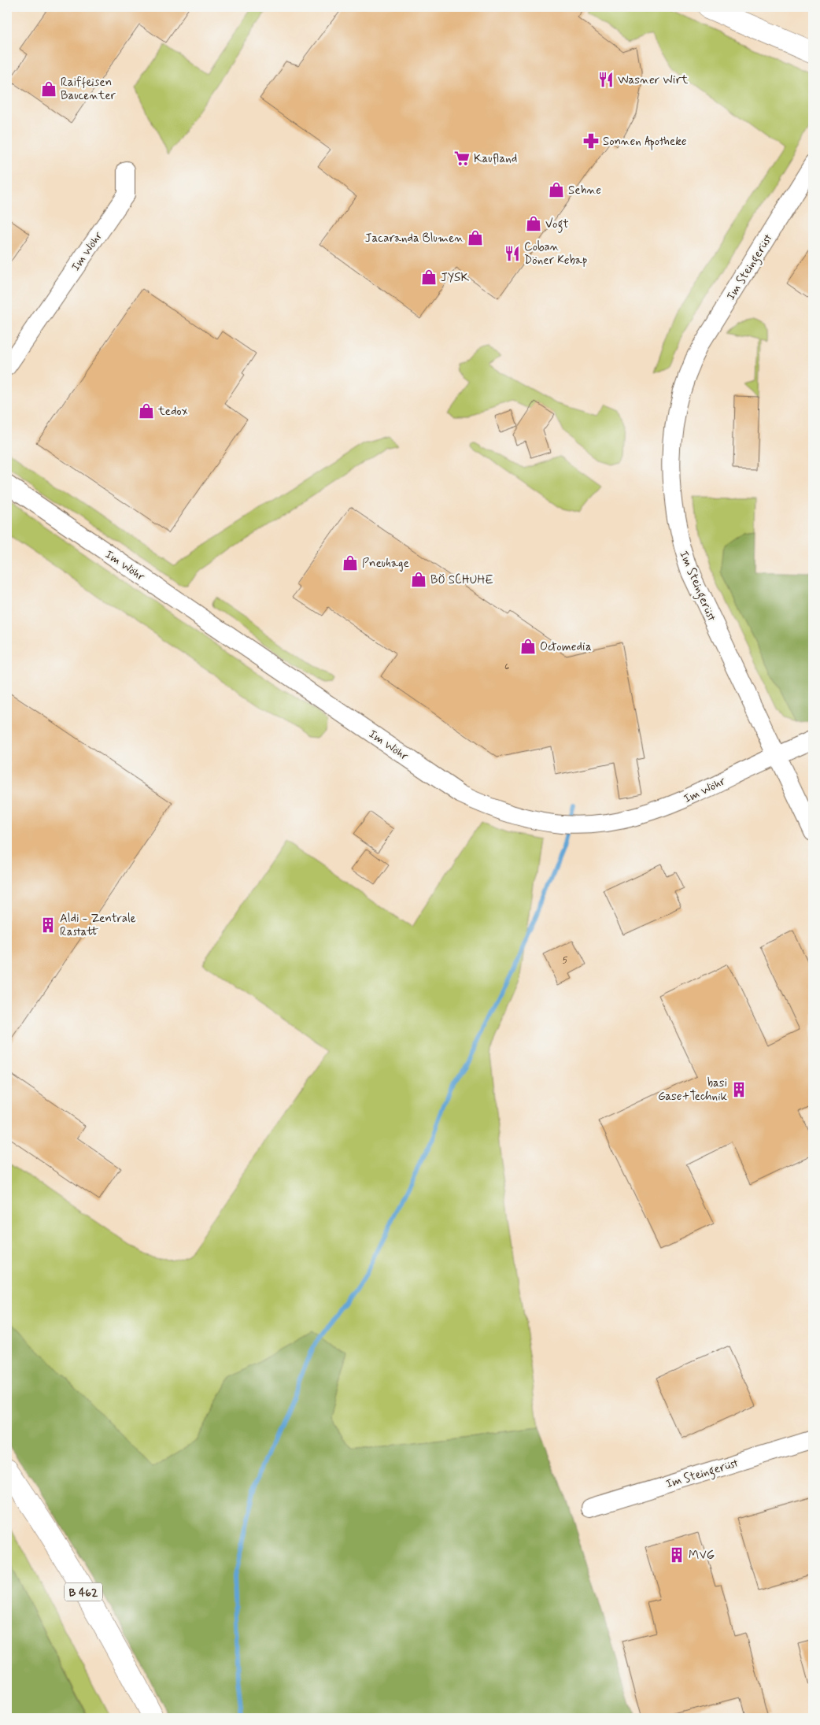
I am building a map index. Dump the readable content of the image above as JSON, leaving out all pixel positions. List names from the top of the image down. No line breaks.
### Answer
{"streets":{"main road":["B 462"],"street":["Im Wöhr","Im Steingerüst"]},"crossings":[["Im Wöhr","Im Steingerüst"]],"places":{"restaurant":["Wasner Wirt","Coban Döner Kebap"],"shop":["Raiffeisen Baucenter","Sehne","Vogt","Jacaranda Blumen","JYSK","tedox","Pneuhage","BÖ SCHUHE","Octomedia"],"pharmacy":["Sonnen Apotheke"],"supermarket":["Kaufland"],"building":["Aldi - Zentrale Rastatt","basi Gase+Technik","MVG"]},"house_numbers":["6","5"]}
